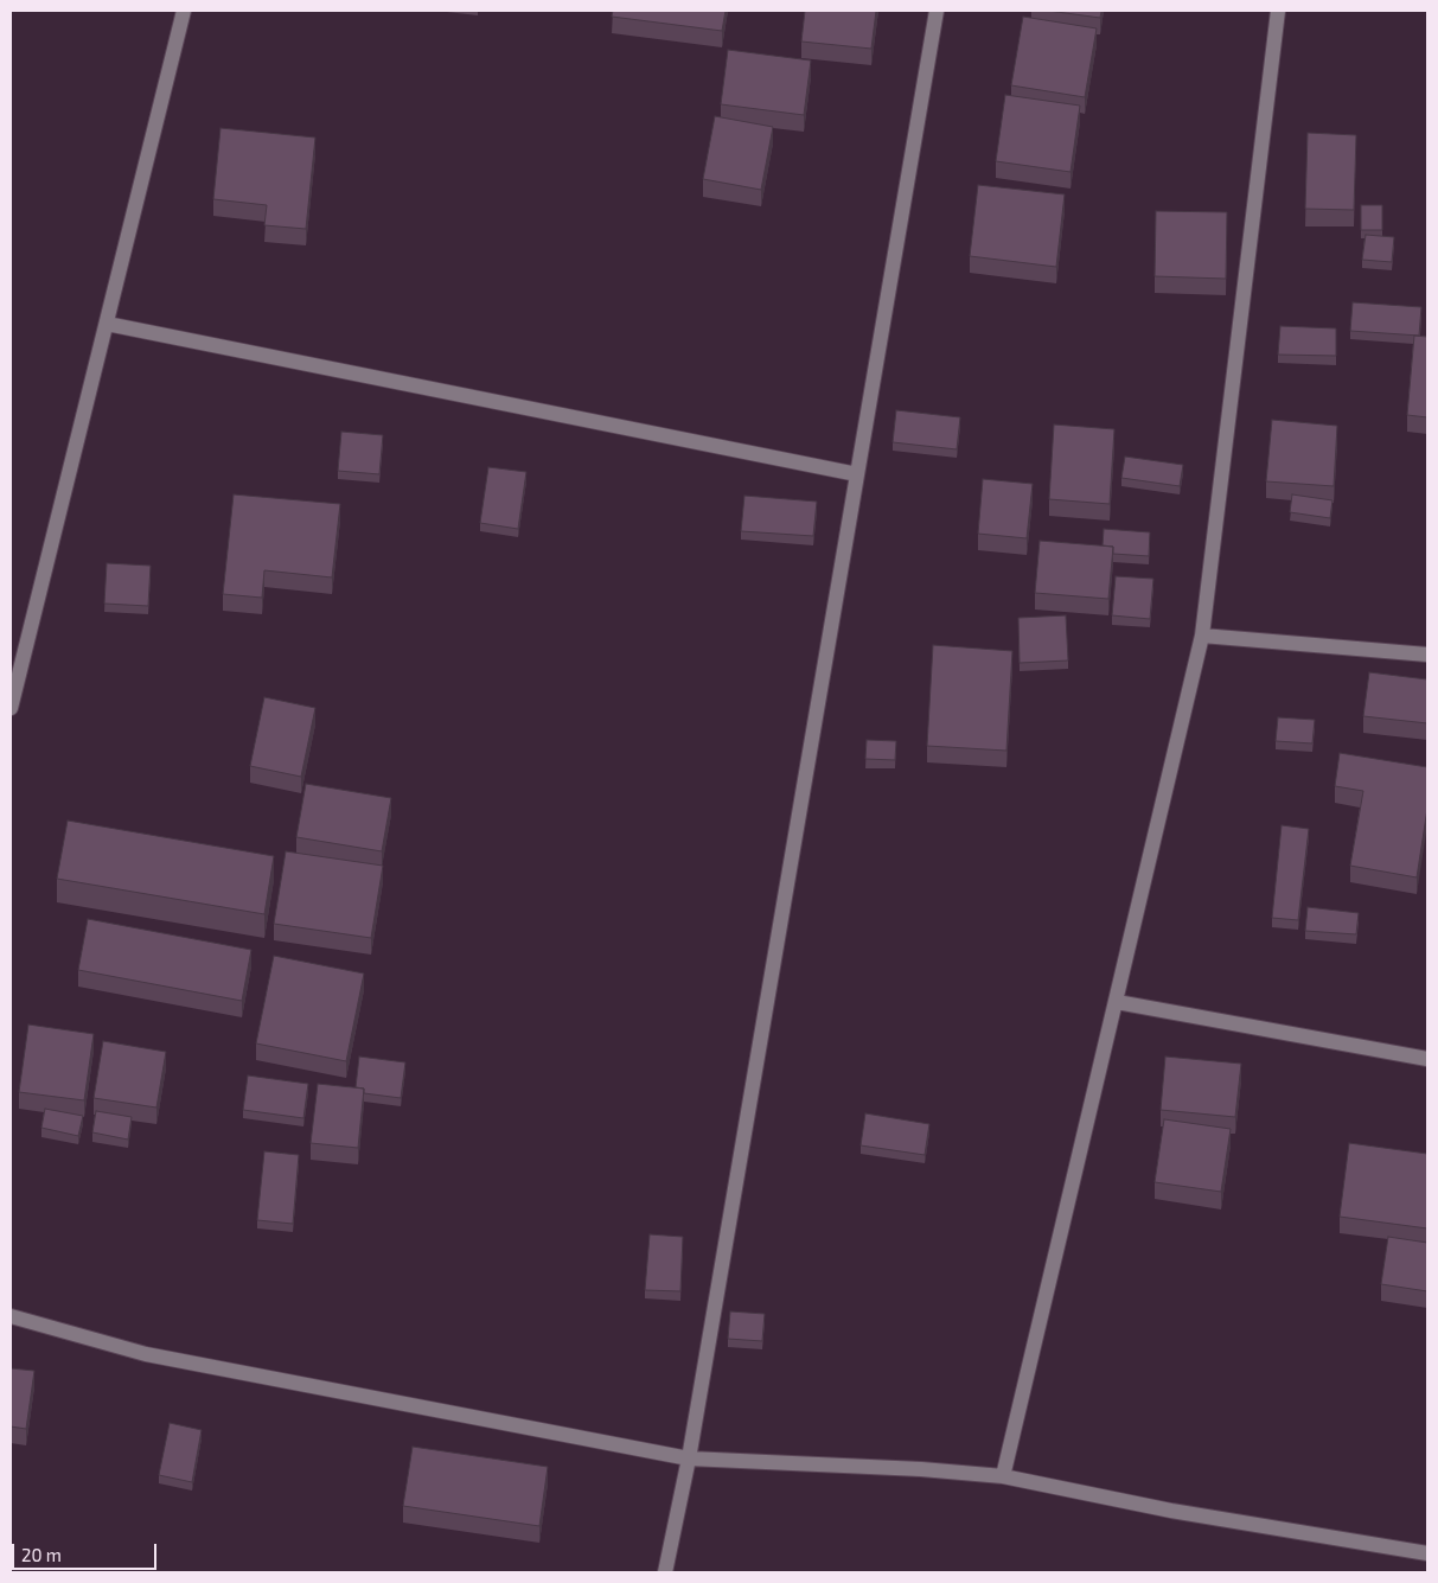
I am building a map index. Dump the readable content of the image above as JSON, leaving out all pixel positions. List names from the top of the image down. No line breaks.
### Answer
{"scale_bar":"20 m"}
